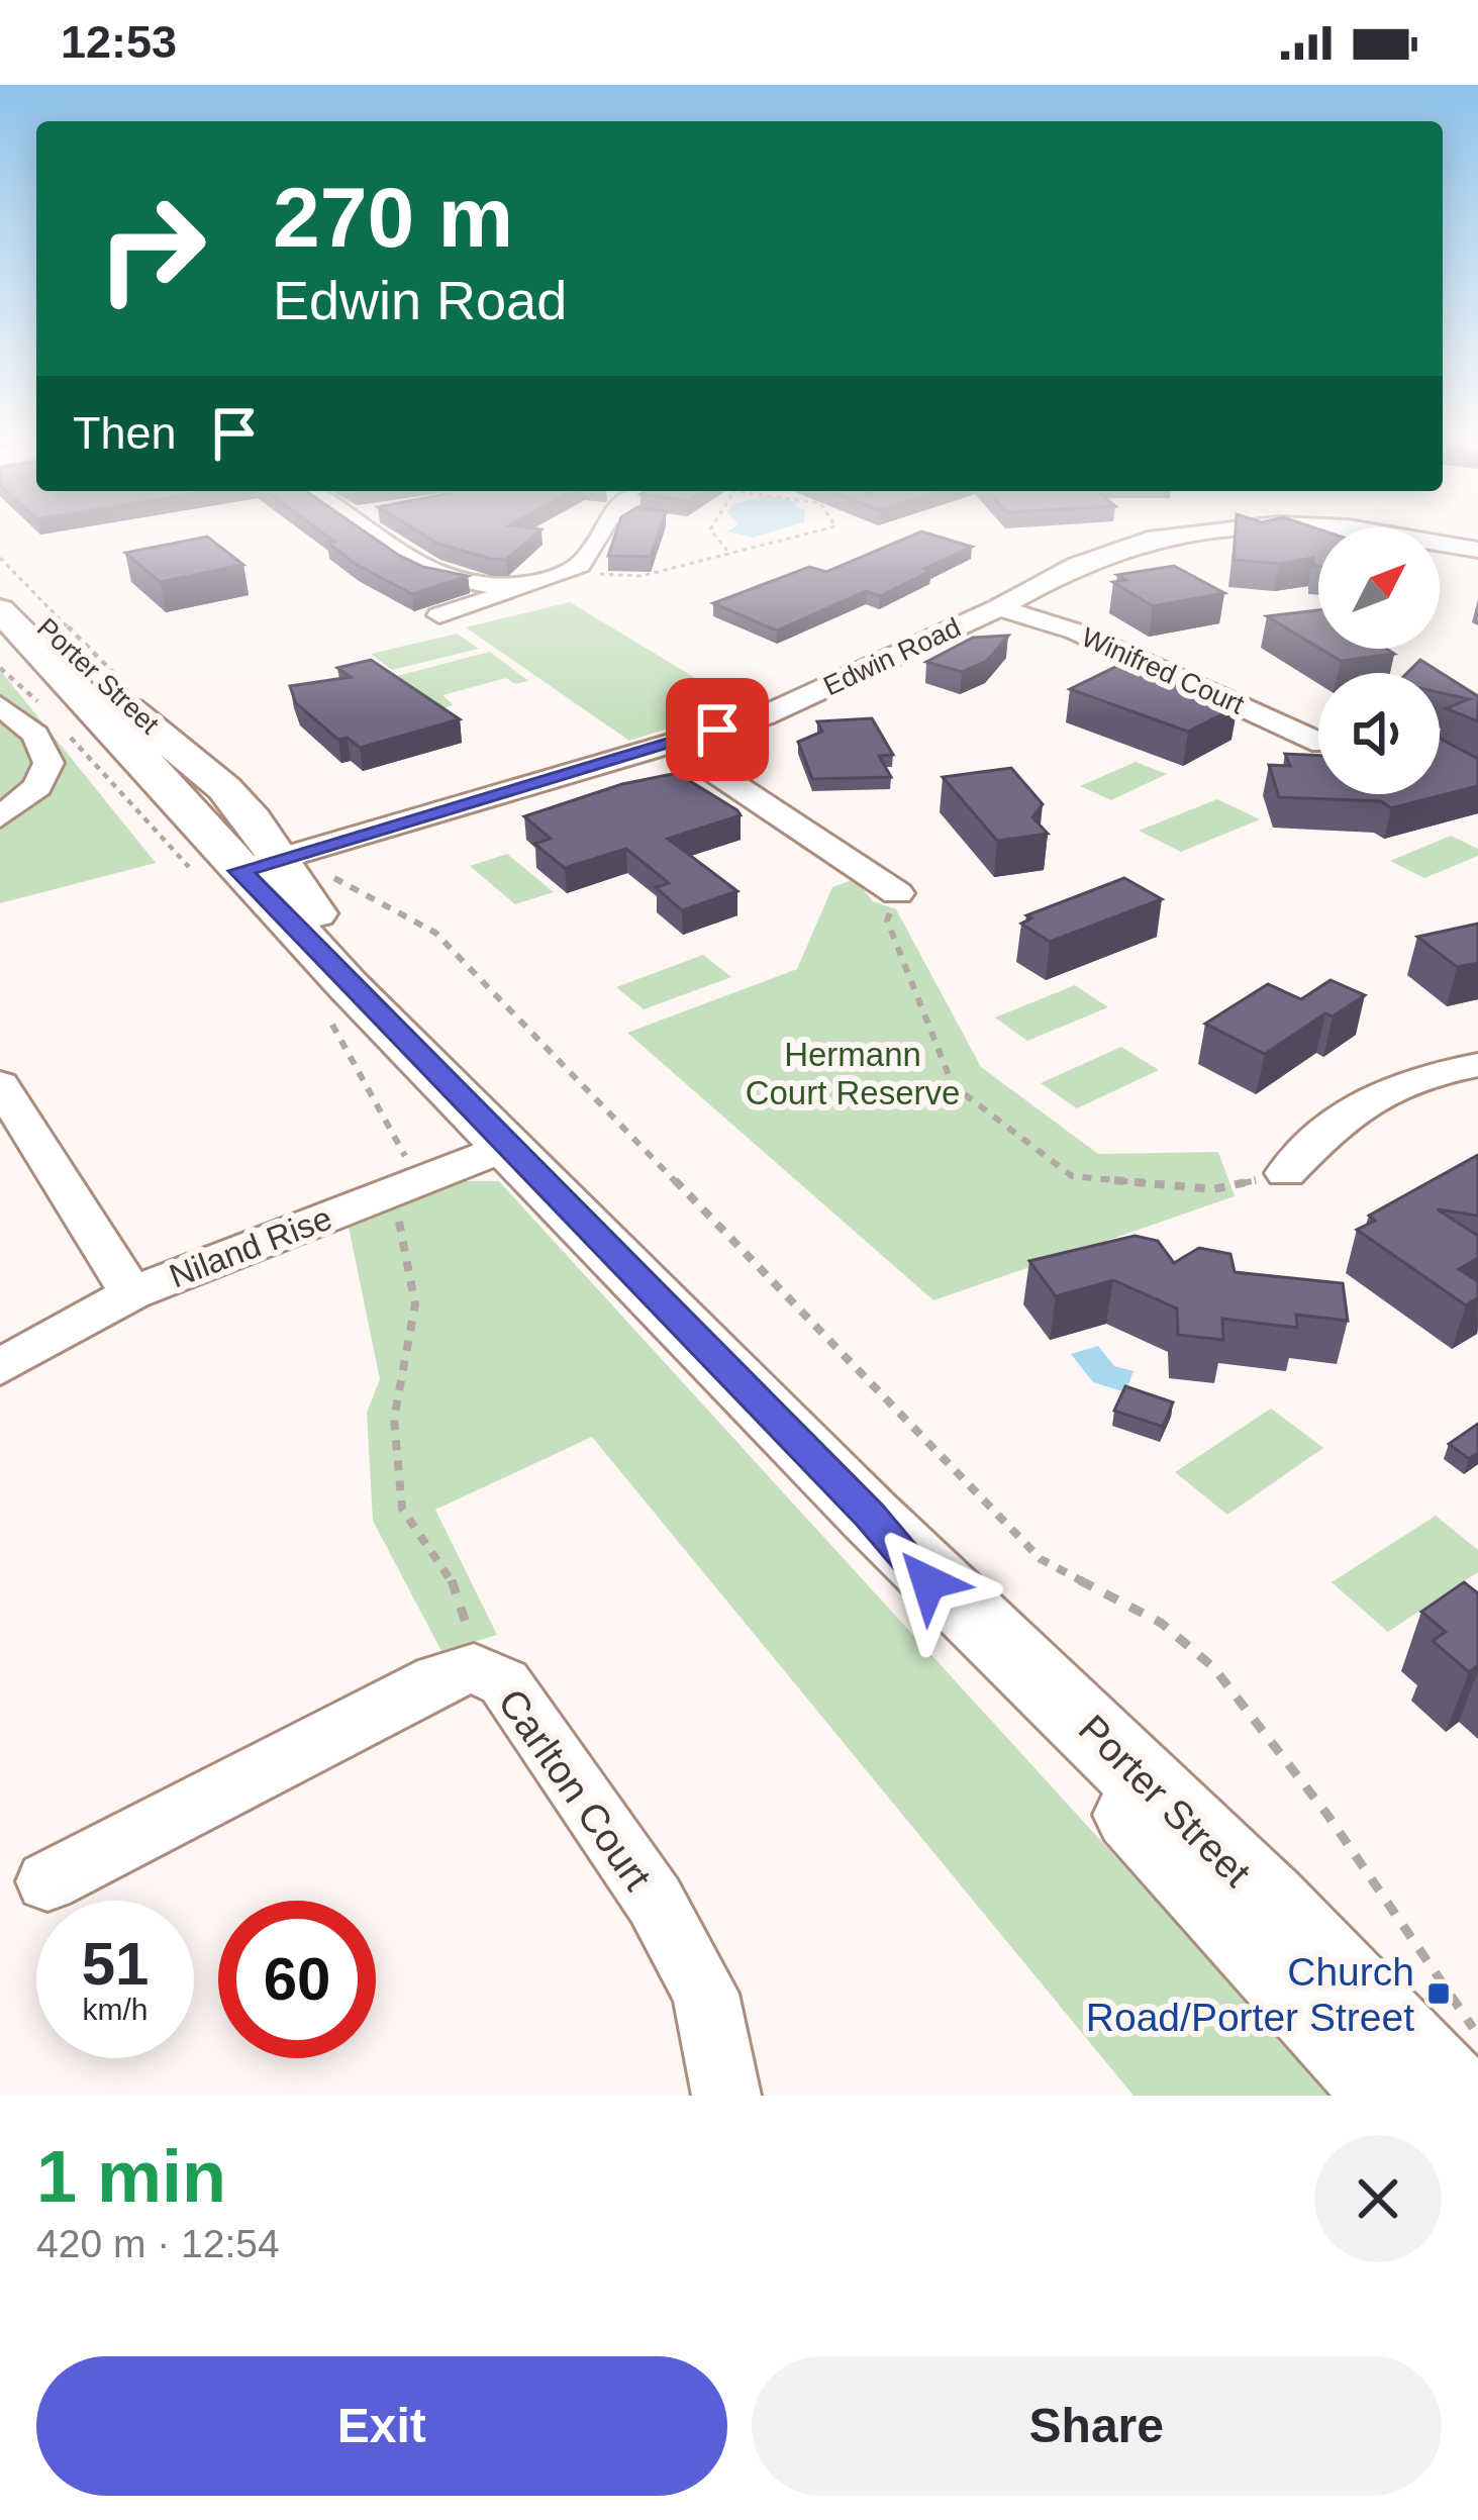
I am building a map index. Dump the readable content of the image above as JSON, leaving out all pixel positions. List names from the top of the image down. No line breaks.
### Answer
{"streets":{"main road":["Porter Street"],"street":["Edwin Road","Winifred Court","Niland Rise","Carlton Court"]},"crossings":[["Edwin Road","Winifred Court"],["Edwin Road","Porter Street"],["Porter Street","Niland Rise"]],"parks":["Hermann Court Reserve"],"places":{"transit":["Church Road/Porter Street"]},"north":"top right","page":{"status":"12:53","turn":["270 m","Edwin Road"],"then":"Then","speed":"51 km/h","limit":"60","heading":["1 min","420 m · 12:54"],"buttons":["Exit","Share"]}}
